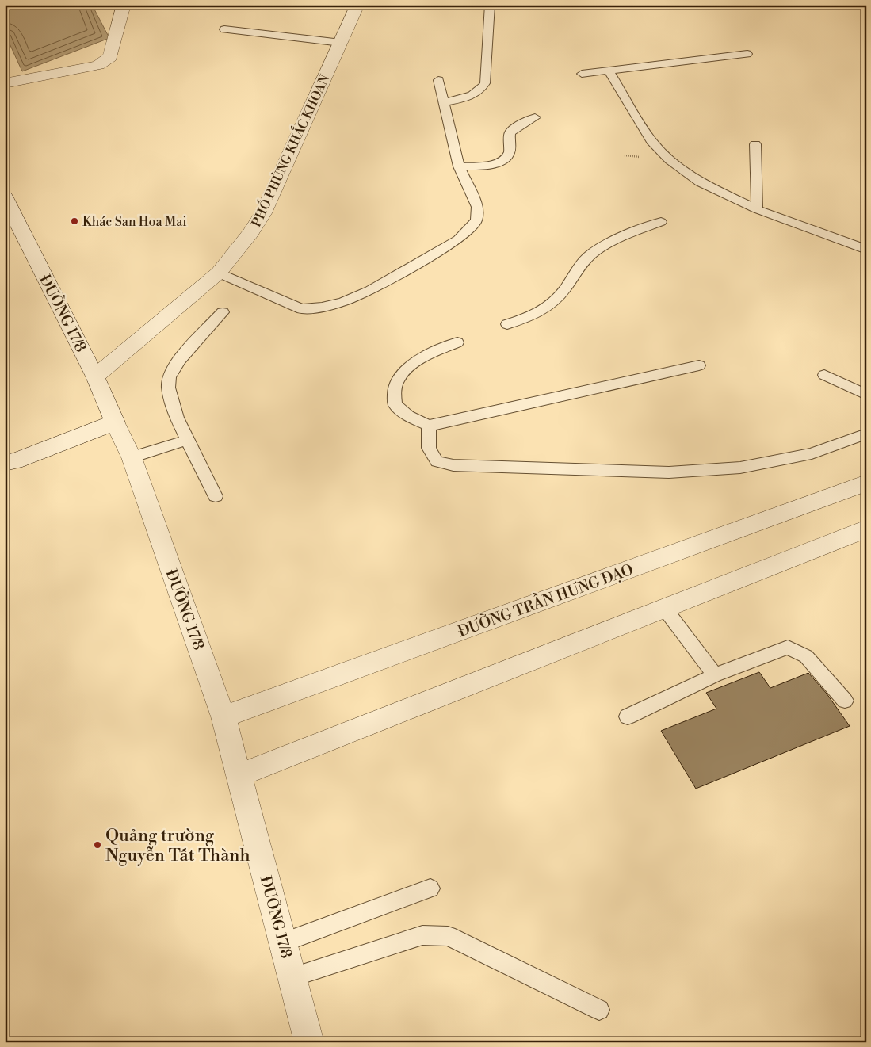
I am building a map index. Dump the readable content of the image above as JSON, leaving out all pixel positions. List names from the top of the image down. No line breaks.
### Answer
{"streets":{"street":["PHỐ PHÙNG KHẮC KHOAN","ĐƯỜNG 17/8","ĐƯỜNG TRẦN HƯNG ĐẠO"]},"crossings":[["PHỐ PHÙNG KHẮC KHOAN","ĐƯỜNG 17/8"],["ĐƯỜNG 17/8","ĐƯỜNG TRẦN HƯNG ĐẠO"]],"places":["Khác San Hoa Mai","Quảng trường Nguyễn Tất Thành"]}
